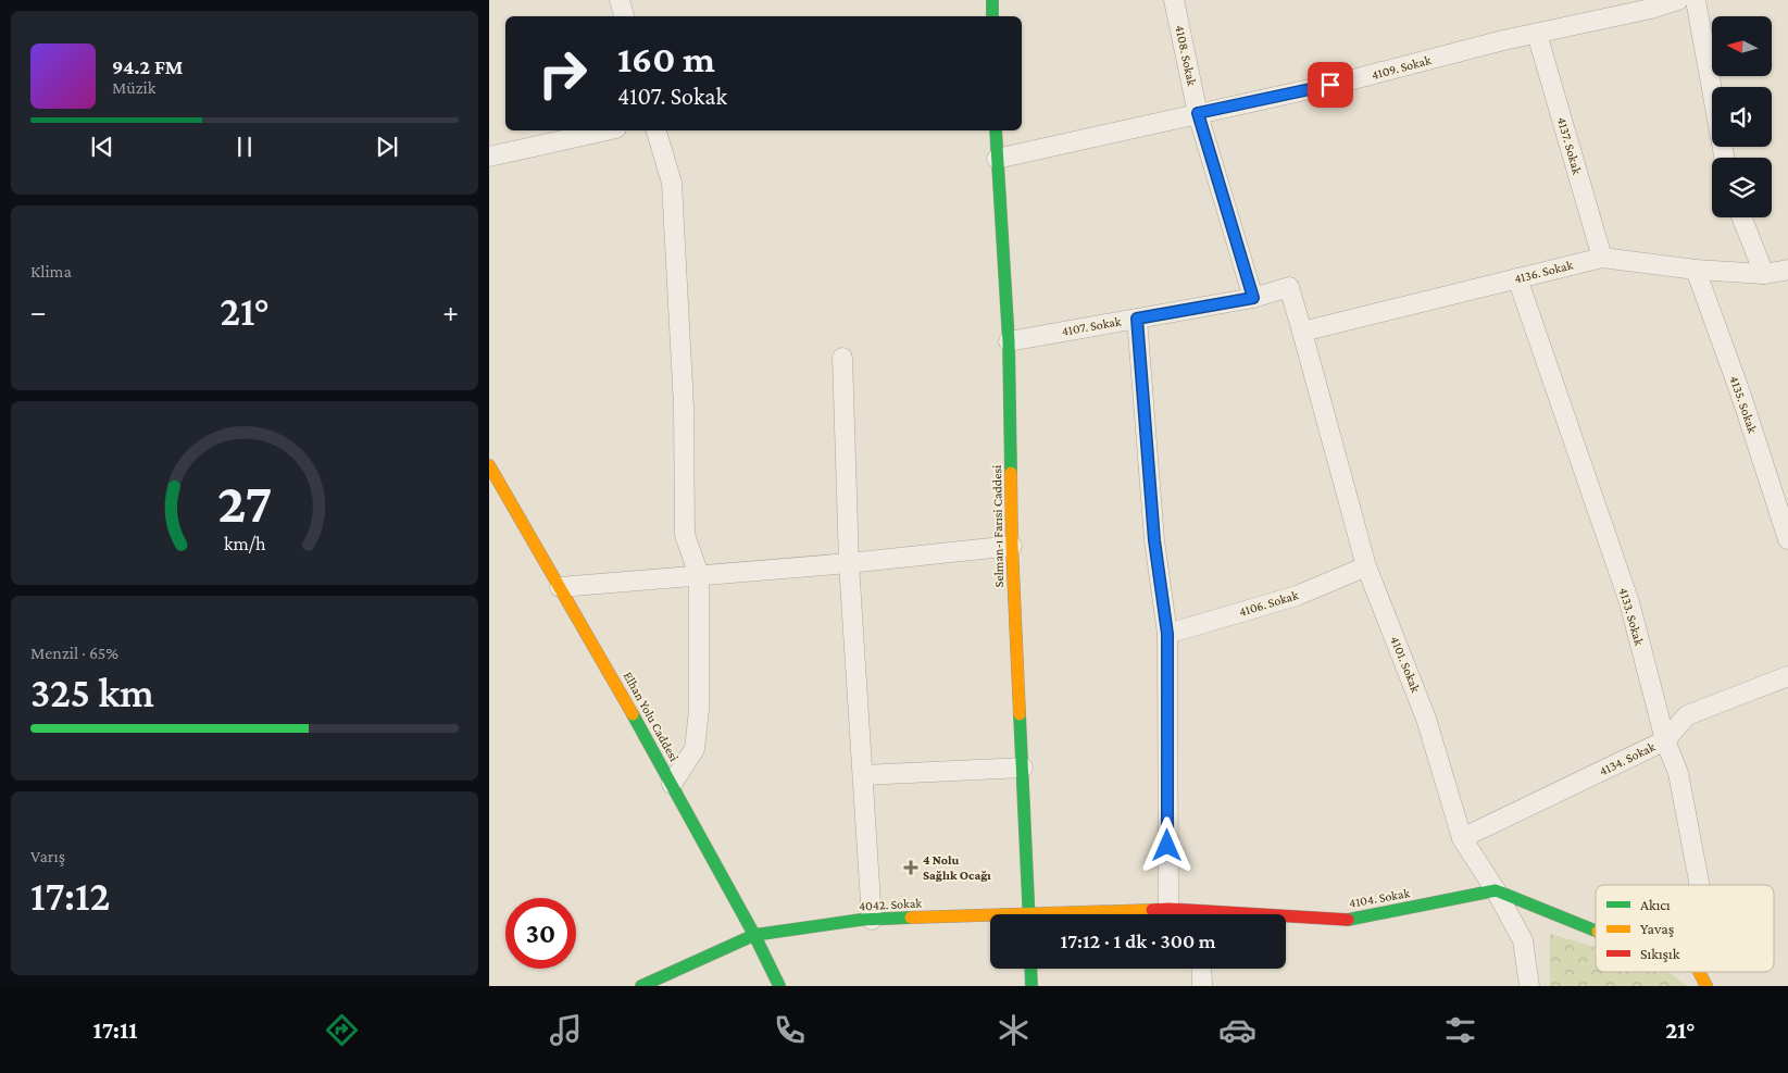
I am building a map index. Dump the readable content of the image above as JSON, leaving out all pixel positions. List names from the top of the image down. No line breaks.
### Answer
{"streets":{"street":["4108. Sokak","4109. Sokak","4137. Sokak","4136. Sokak","4107. Sokak","4135. Sokak","Selman-ı Farısi Caddesi","4106. Sokak","4133. Sokak","4101. Sokak","Elhan Yolu Caddesi","4134. Sokak","4104. Sokak","4042. Sokak"]},"crossings":[["4108. Sokak","4109. Sokak"],["4108. Sokak","4107. Sokak"],["4109. Sokak","4137. Sokak"],["4109. Sokak","Selman-ı Farısi Caddesi"],["4137. Sokak","4136. Sokak"],["4136. Sokak","4107. Sokak"],["4136. Sokak","4135. Sokak"],["4136. Sokak","4133. Sokak"],["4136. Sokak","4101. Sokak"],["4107. Sokak","Selman-ı Farısi Caddesi"],["4107. Sokak","4101. Sokak"],["4106. Sokak","4101. Sokak"],["4133. Sokak","4134. Sokak"],["4101. Sokak","4134. Sokak"],["4101. Sokak","4104. Sokak"],["Elhan Yolu Caddesi","4042. Sokak"]],"places":{"health":["4 Nolu Sağlık Ocağı"]},"legend":["Akıcı","Yavaş","Sıkışık"],"north":"left","page":{"turn":["160 m","4107. Sokak"],"song":["94.2 FM","Müzik"],"tile":["Klima",["Menzil · 65%","325 km"],["Varış","17:12"]],"heat":["−","21°","+"],"limit":"30","trip":"17:12 · 1 dk · 300 m","tabs":["17:11","21°"],"gauge":["27","km/h"]}}
